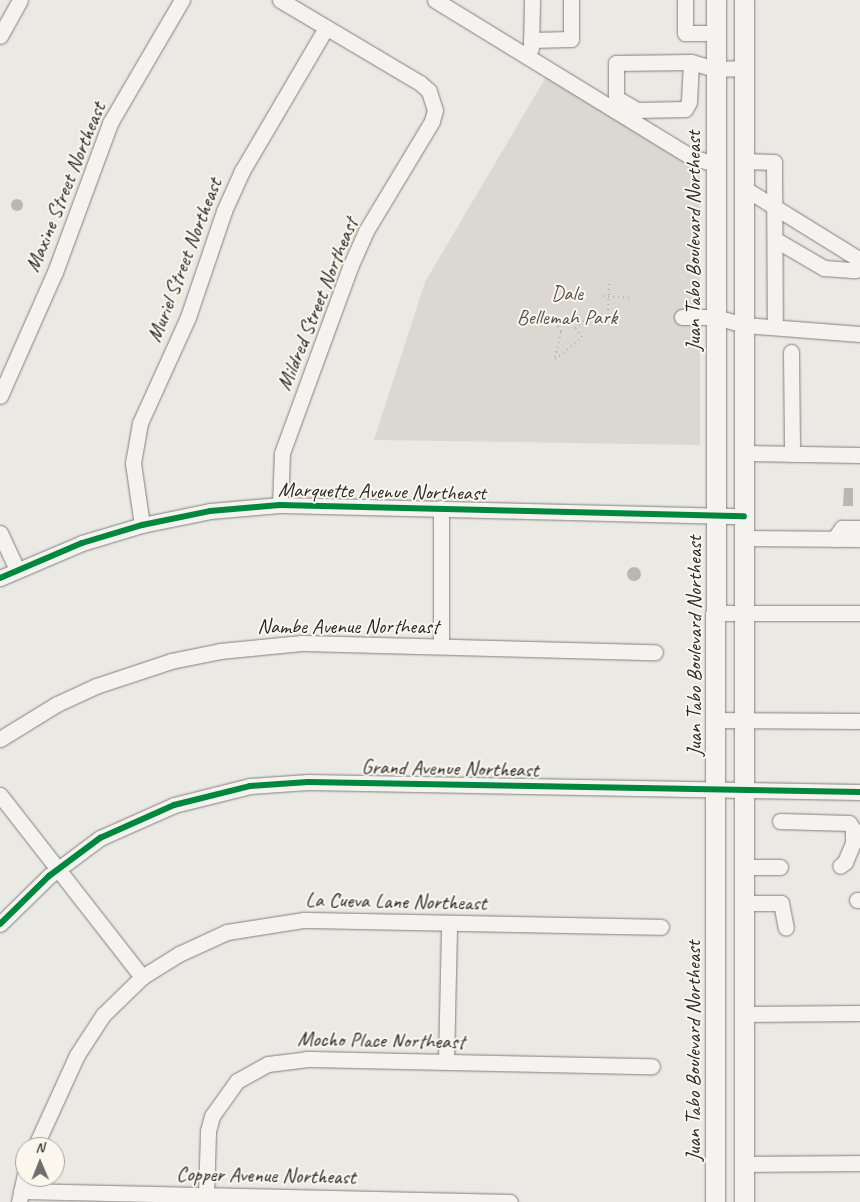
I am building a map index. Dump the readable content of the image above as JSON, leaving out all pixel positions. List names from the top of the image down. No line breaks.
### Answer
{"streets":{"main road":["Juan Tabo Boulevard Northeast"],"street":["Maxine Street Northeast","Muriel Street Northeast","Mildred Street Northeast","Marquette Avenue Northeast","Nambe Avenue Northeast","Grand Avenue Northeast","La Cueva Lane Northeast","Mocho Place Northeast","Copper Avenue Northeast"]},"crossings":[["Juan Tabo Boulevard Northeast","Marquette Avenue Northeast"],["Juan Tabo Boulevard Northeast","Grand Avenue Northeast"],["Muriel Street Northeast","Mildred Street Northeast"],["Muriel Street Northeast","Marquette Avenue Northeast"],["Mildred Street Northeast","Marquette Avenue Northeast"],["Mocho Place Northeast","Copper Avenue Northeast"]],"parks":["Dale Bellemah Park"],"north":"top"}
